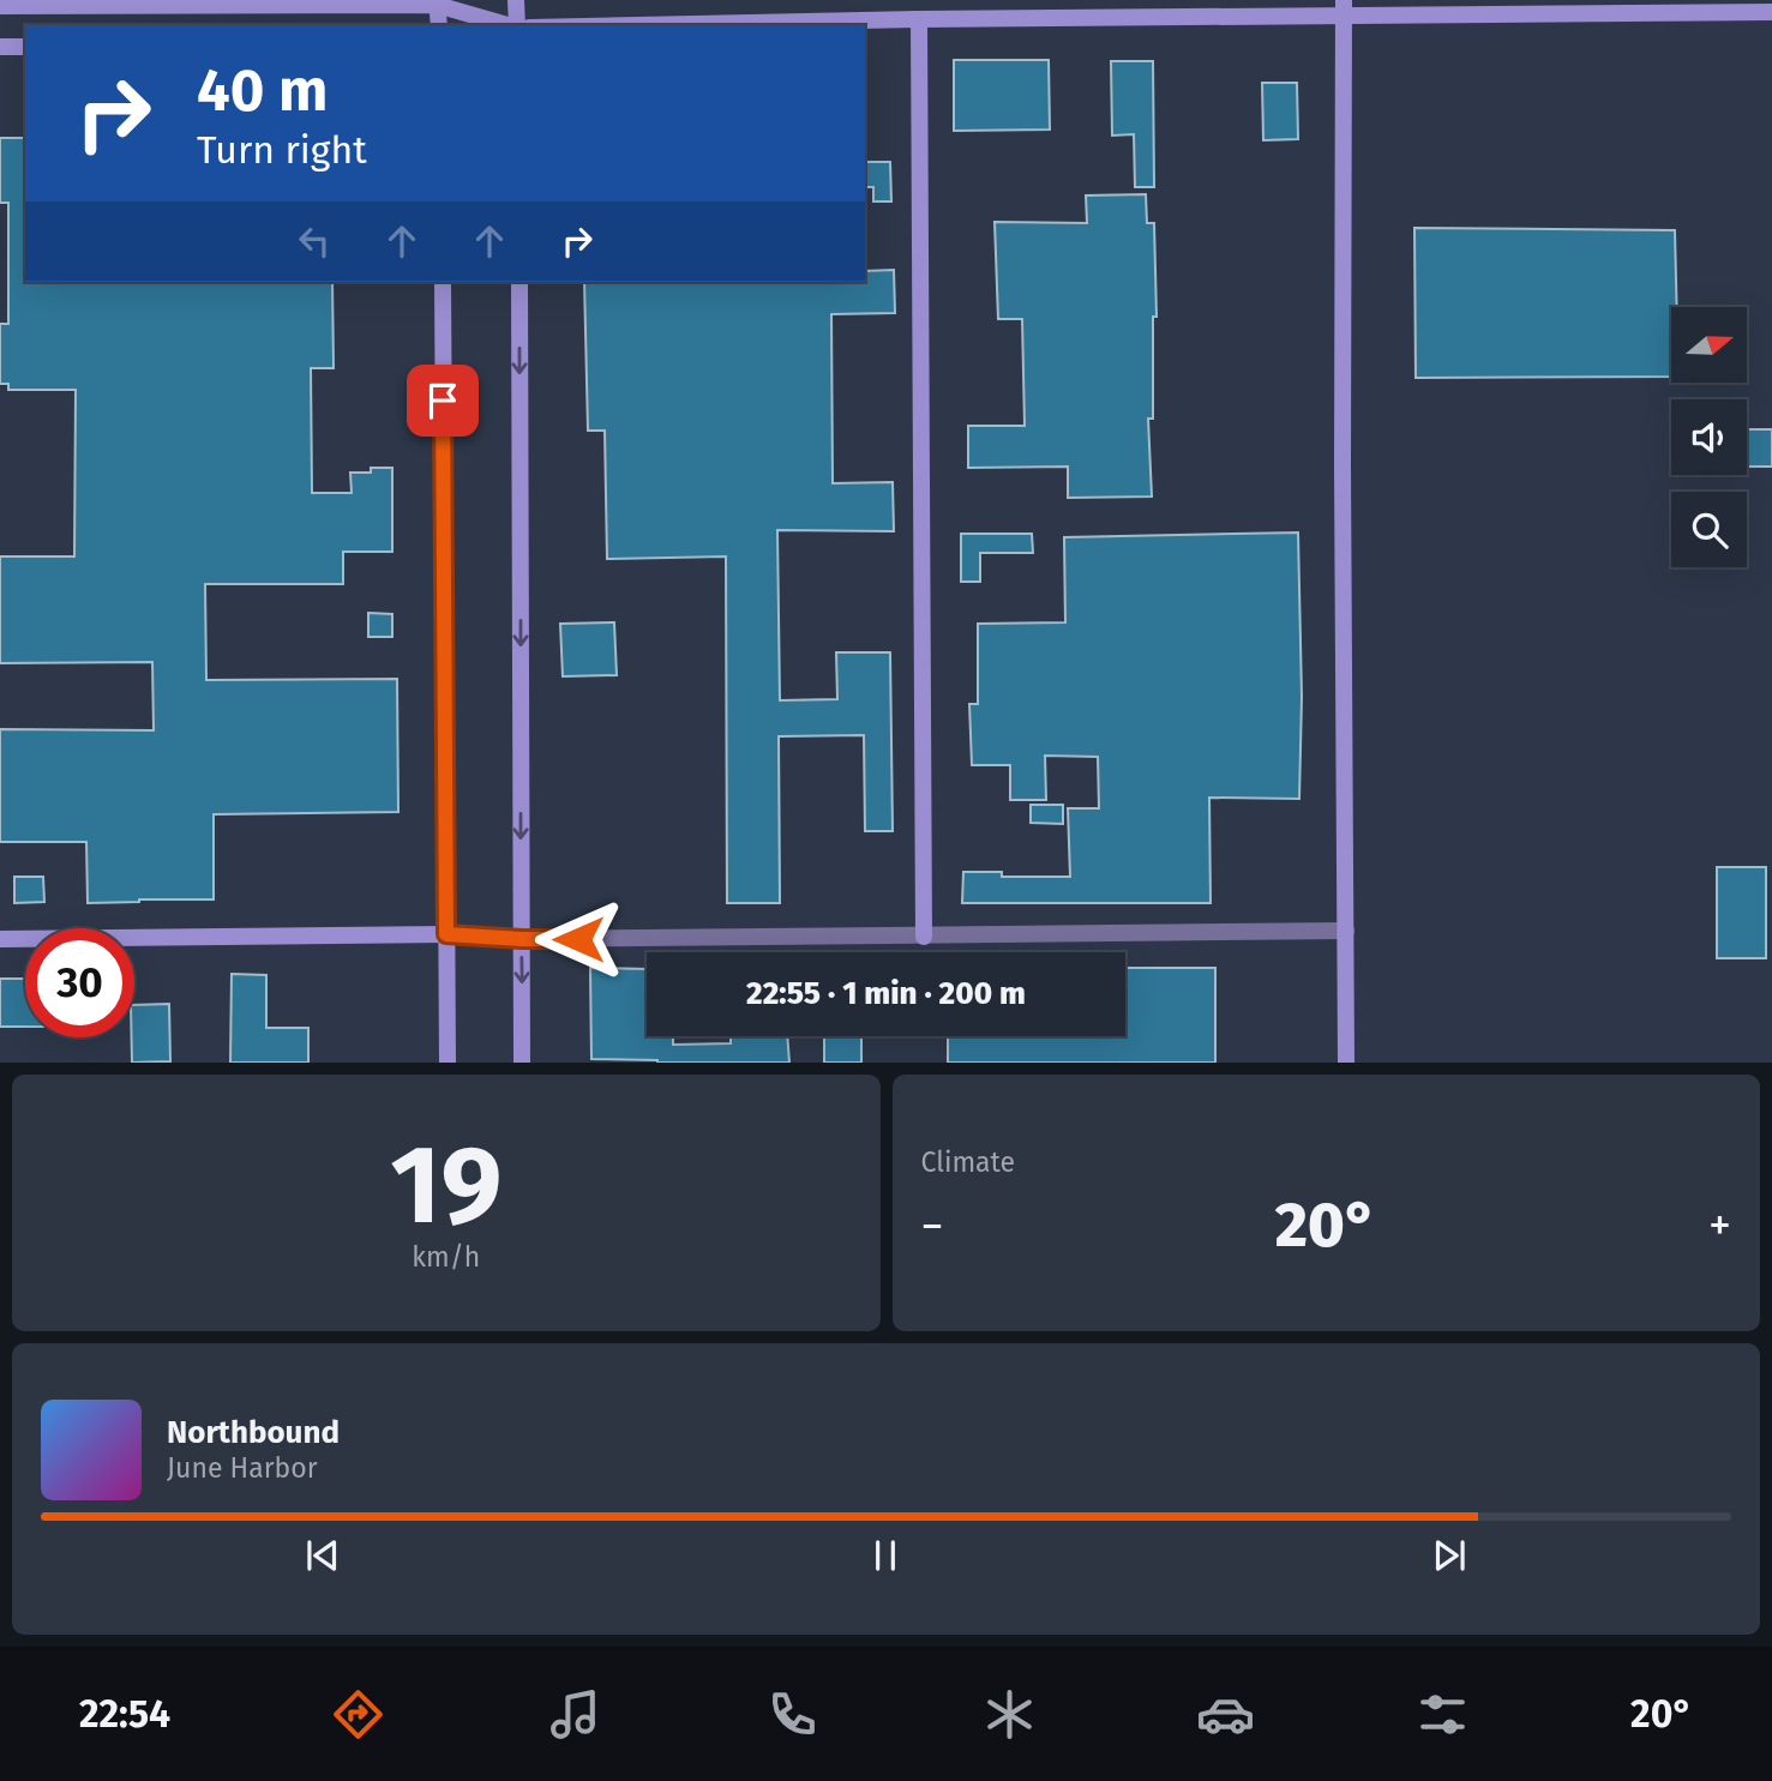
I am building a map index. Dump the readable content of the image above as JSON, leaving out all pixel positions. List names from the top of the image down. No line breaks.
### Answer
{"north":"right","page":{"turn":["40 m","Turn right"],"limit":"30","trip":"22:55 · 1 min · 200 m","tile":[["19","km/h"],"Climate"],"heat":["−","20°","+"],"song":["Northbound","June Harbor"],"tabs":["22:54","20°"]}}
